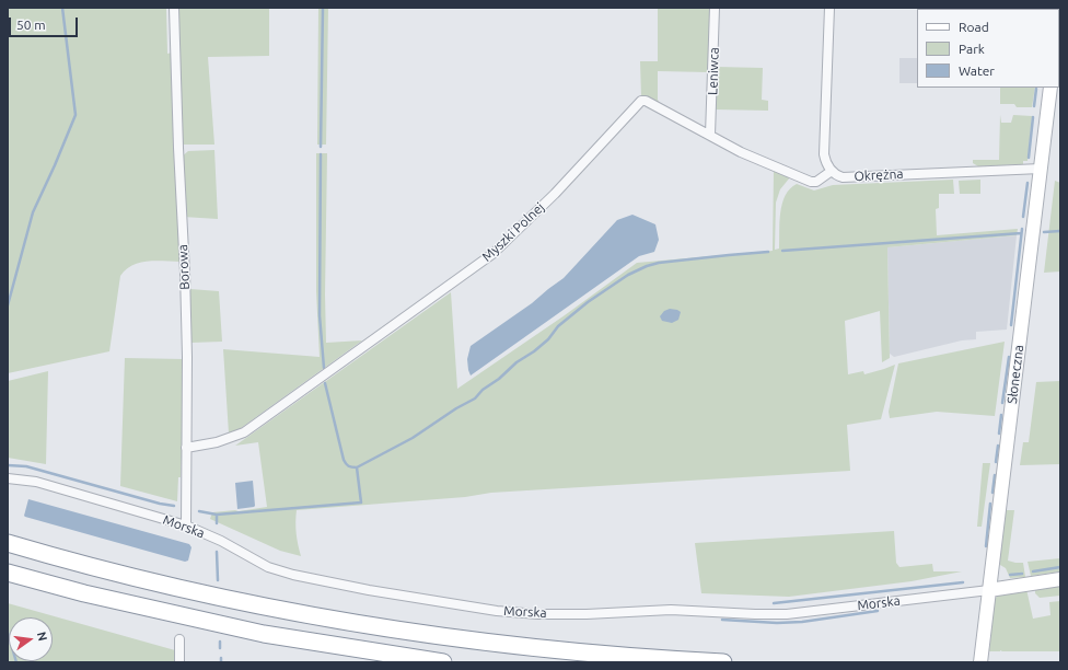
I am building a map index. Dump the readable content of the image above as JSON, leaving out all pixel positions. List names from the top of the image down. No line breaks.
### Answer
{"streets":{"main road":["Słoneczna","Morska"],"street":["Leniwca","Okrężna","Myszki Polnej","Borowa"]},"crossings":[["Leniwca","Myszki Polnej"],["Okrężna","Myszki Polnej"],["Okrężna","Słoneczna"],["Myszki Polnej","Borowa"],["Borowa","Morska"],["Słoneczna","Morska"]],"legend":["Road","Park","Water"],"scale_bar":"50 m","north":"right"}
